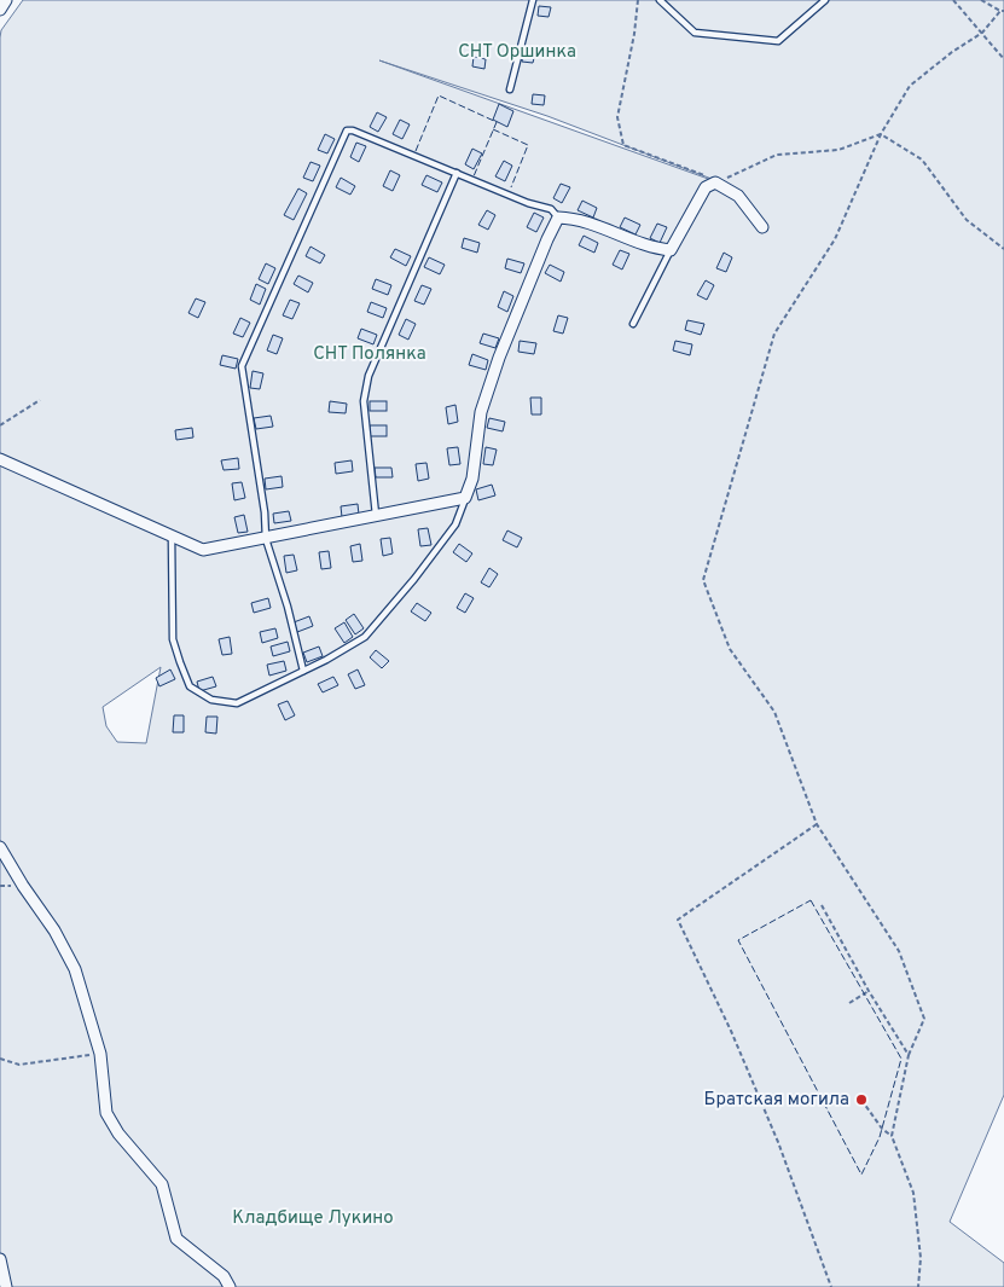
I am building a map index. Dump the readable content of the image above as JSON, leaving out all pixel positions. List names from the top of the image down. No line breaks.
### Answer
{"parks":["СНТ Оршинка","СНТ Полянка","Кладбище Лукино"],"places":["Братская могила"]}
